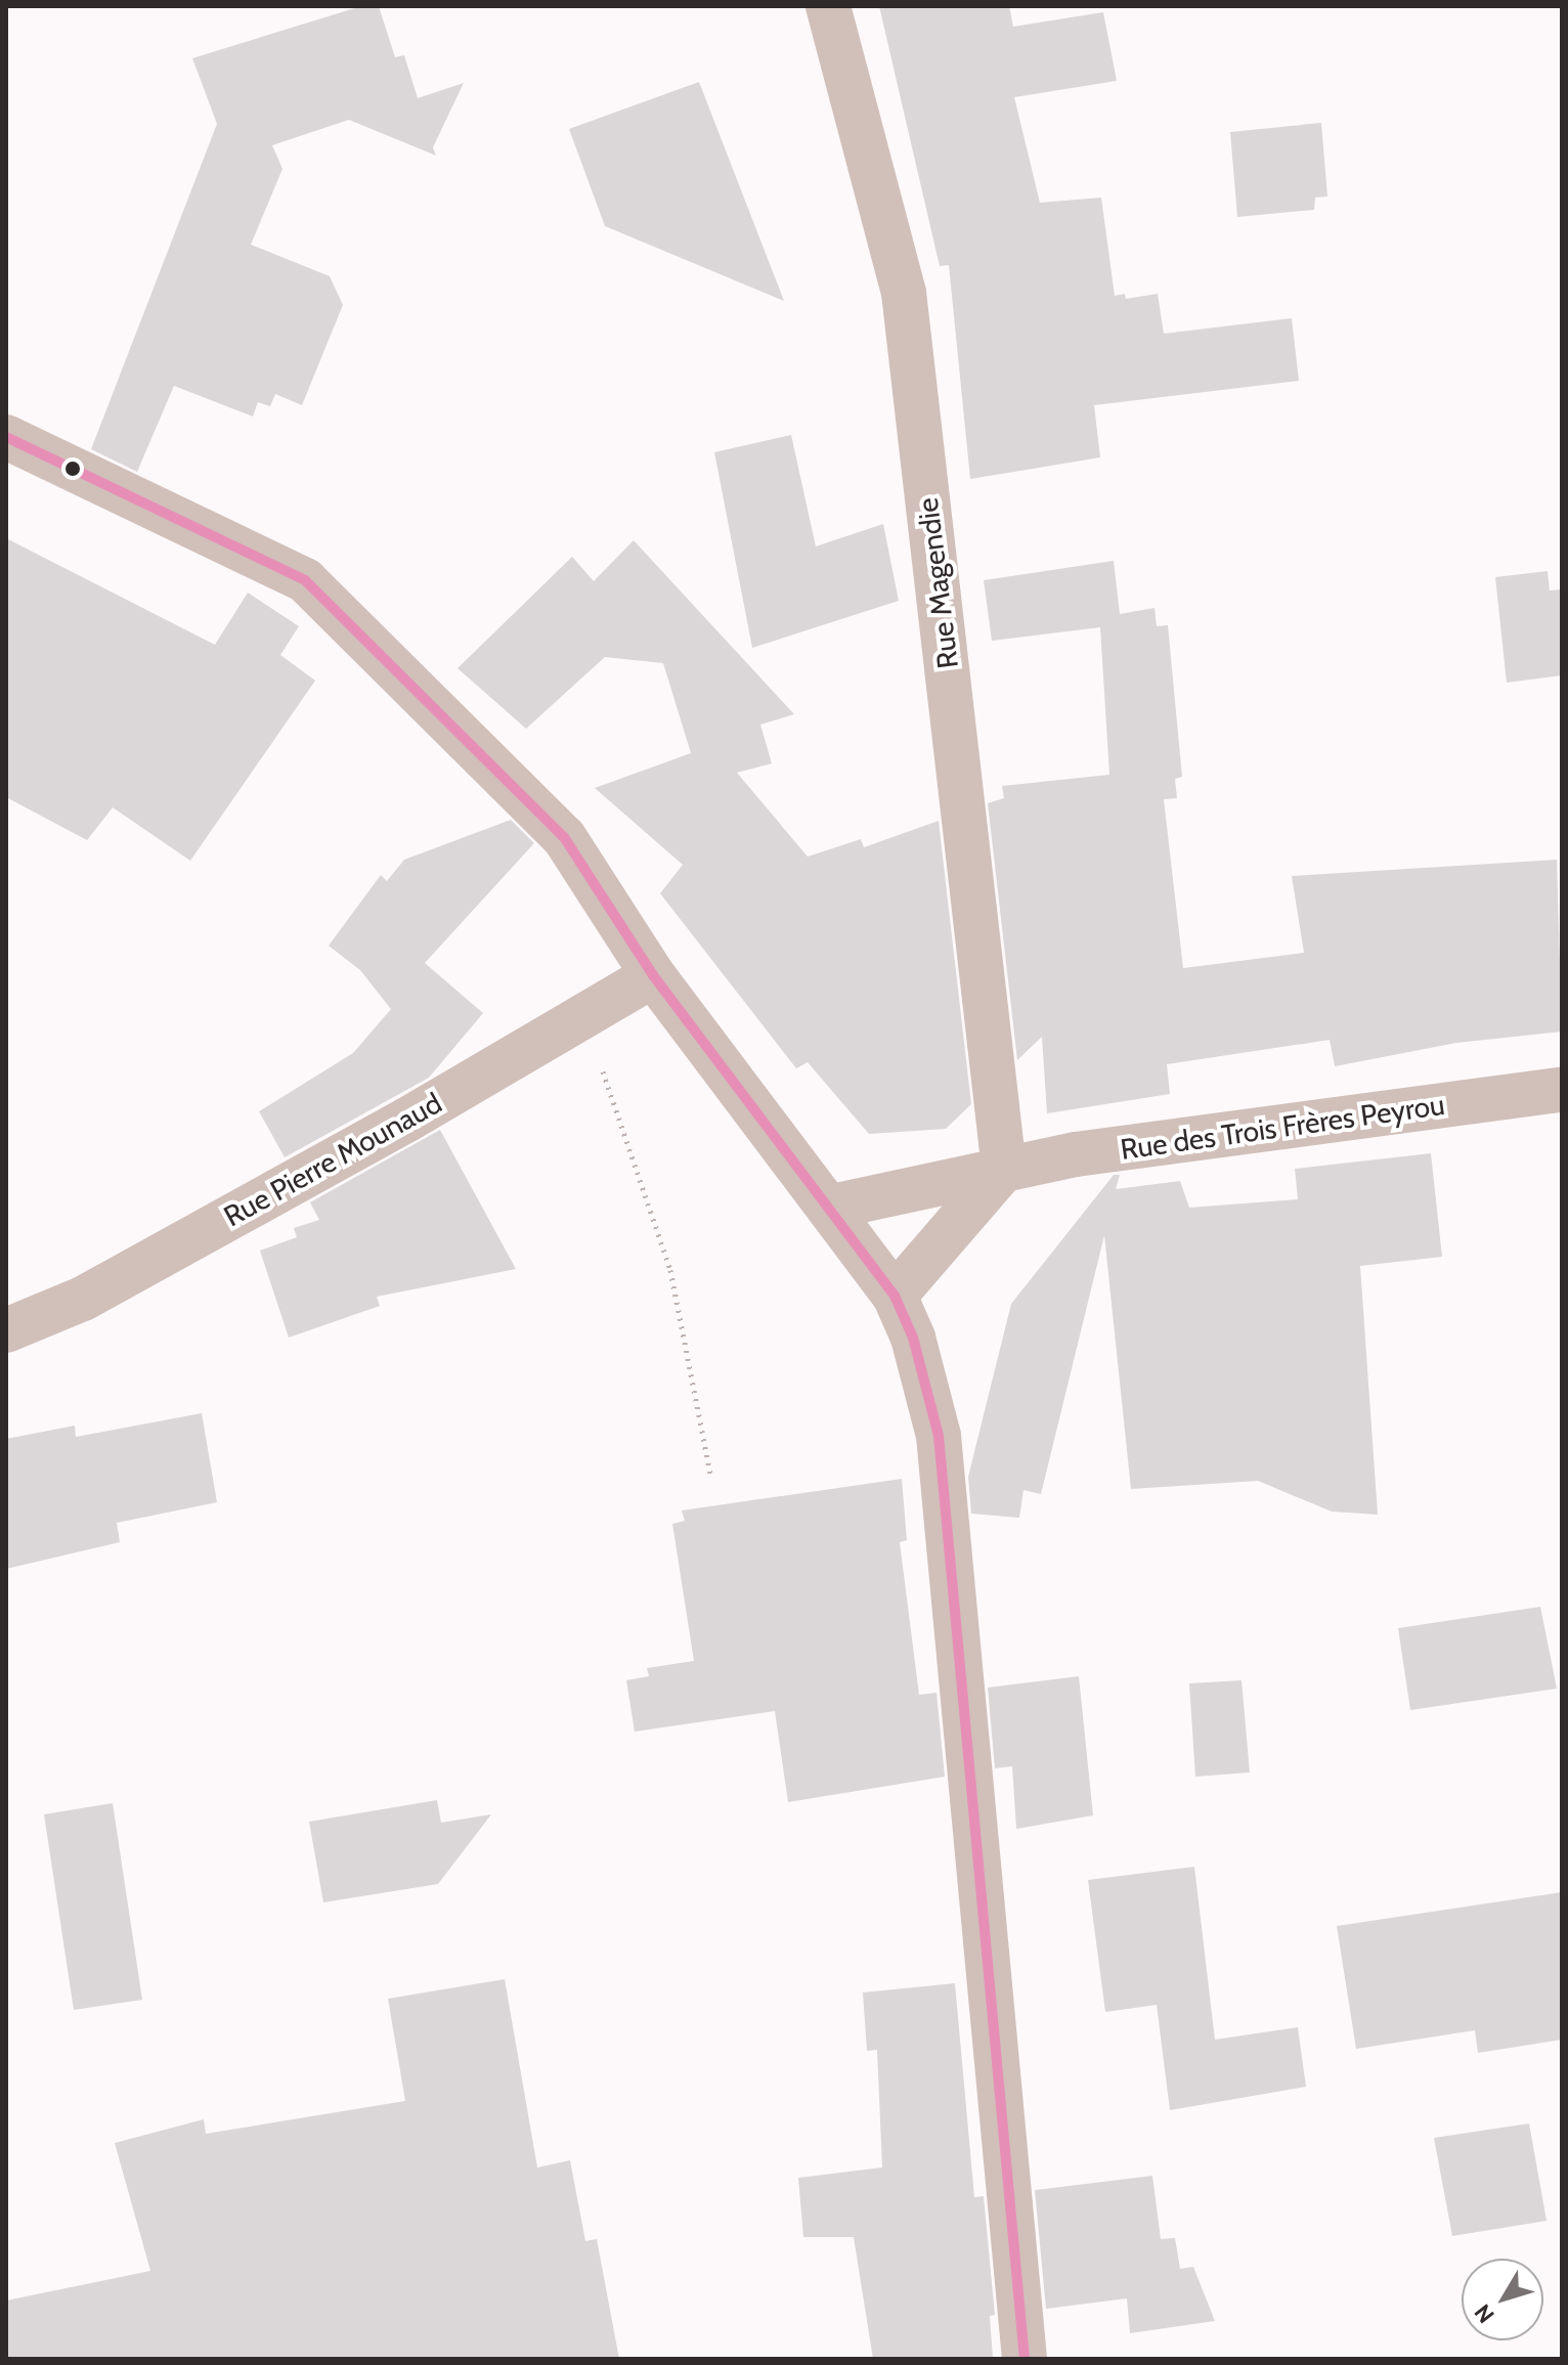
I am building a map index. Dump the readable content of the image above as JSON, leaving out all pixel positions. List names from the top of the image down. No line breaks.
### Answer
{"streets":{"street":["Rue Magendie","Rue des Trois Frères Peyrou","Rue Pierre Mounaud"]},"crossings":[["Rue Magendie","Rue des Trois Frères Peyrou"]],"north":"bottom left"}
